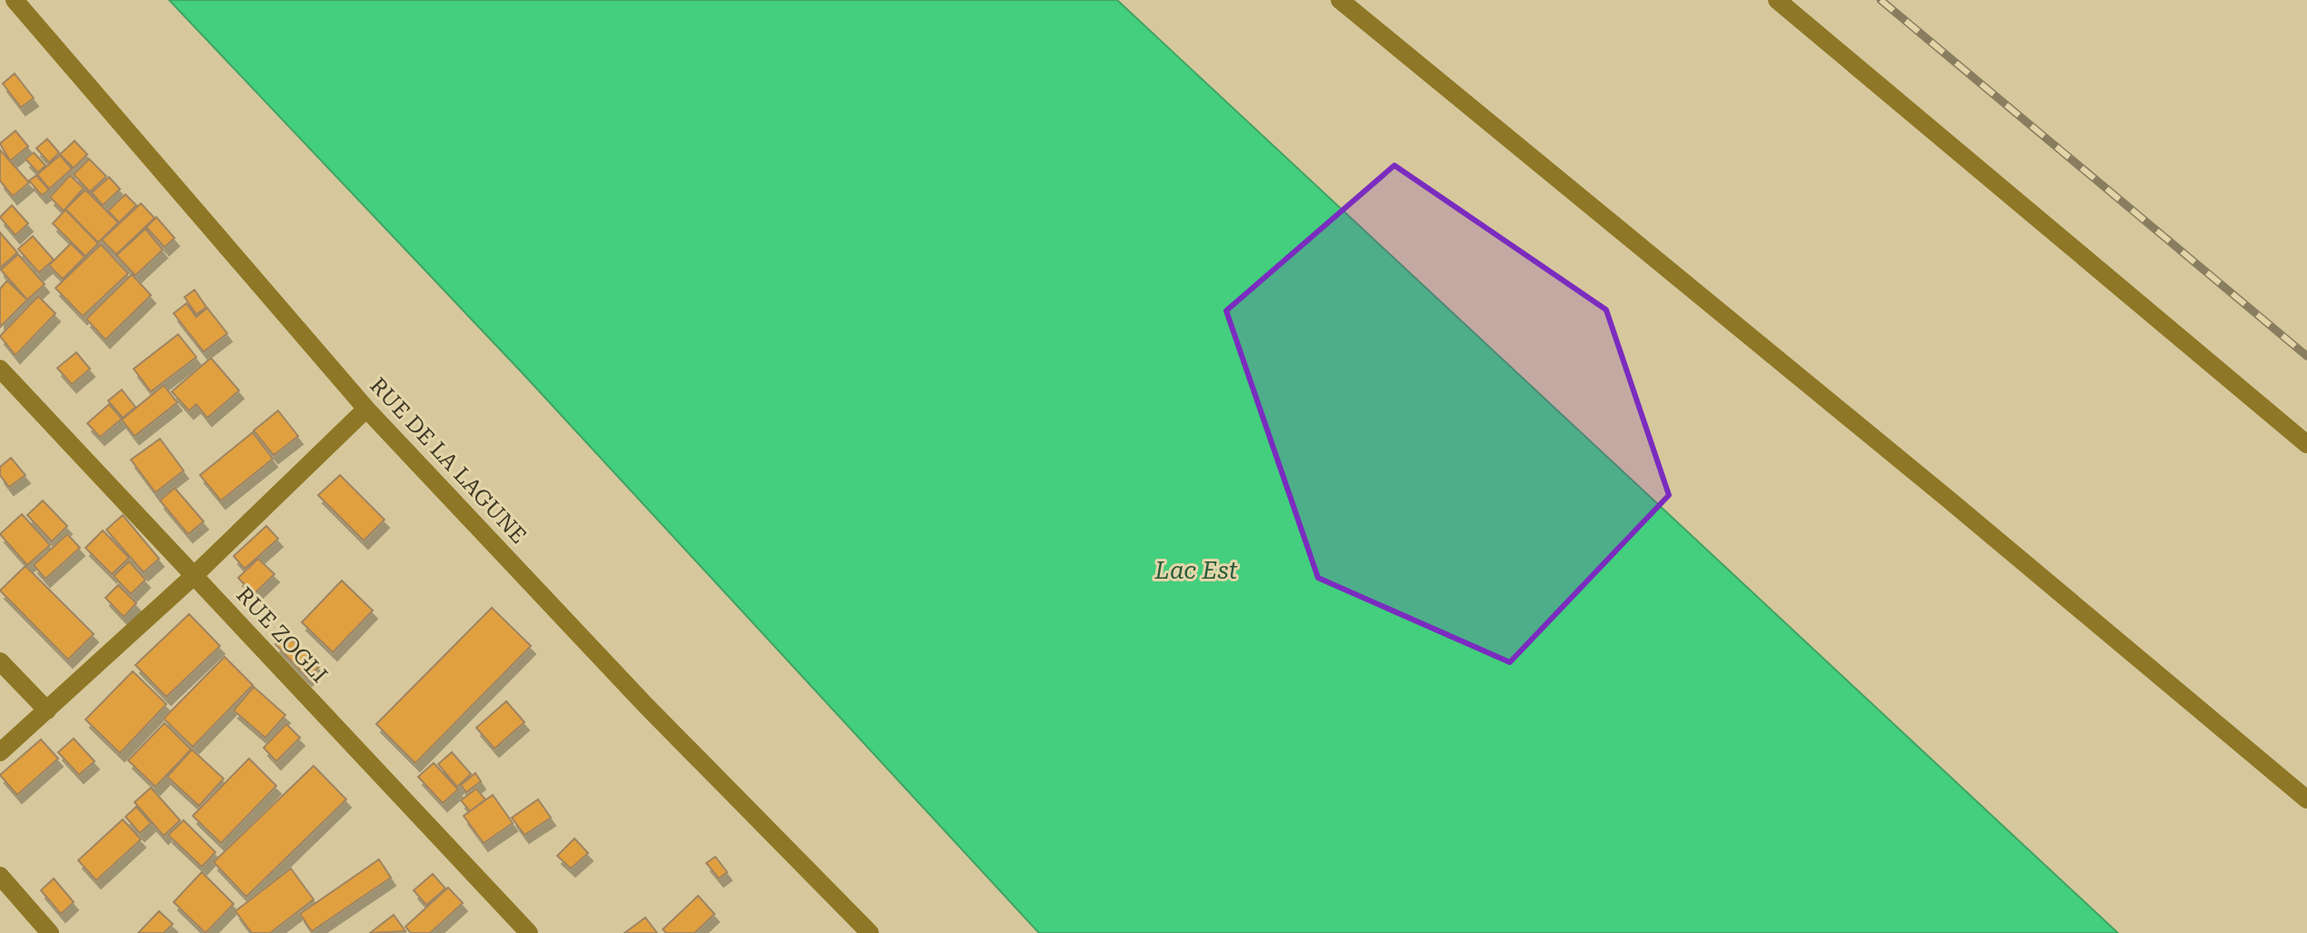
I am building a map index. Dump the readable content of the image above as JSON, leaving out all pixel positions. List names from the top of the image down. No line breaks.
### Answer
{"streets":{"street":["RUE DE LA LAGUNE","RUE ZOGLI"]},"water":["Lac Est"]}
